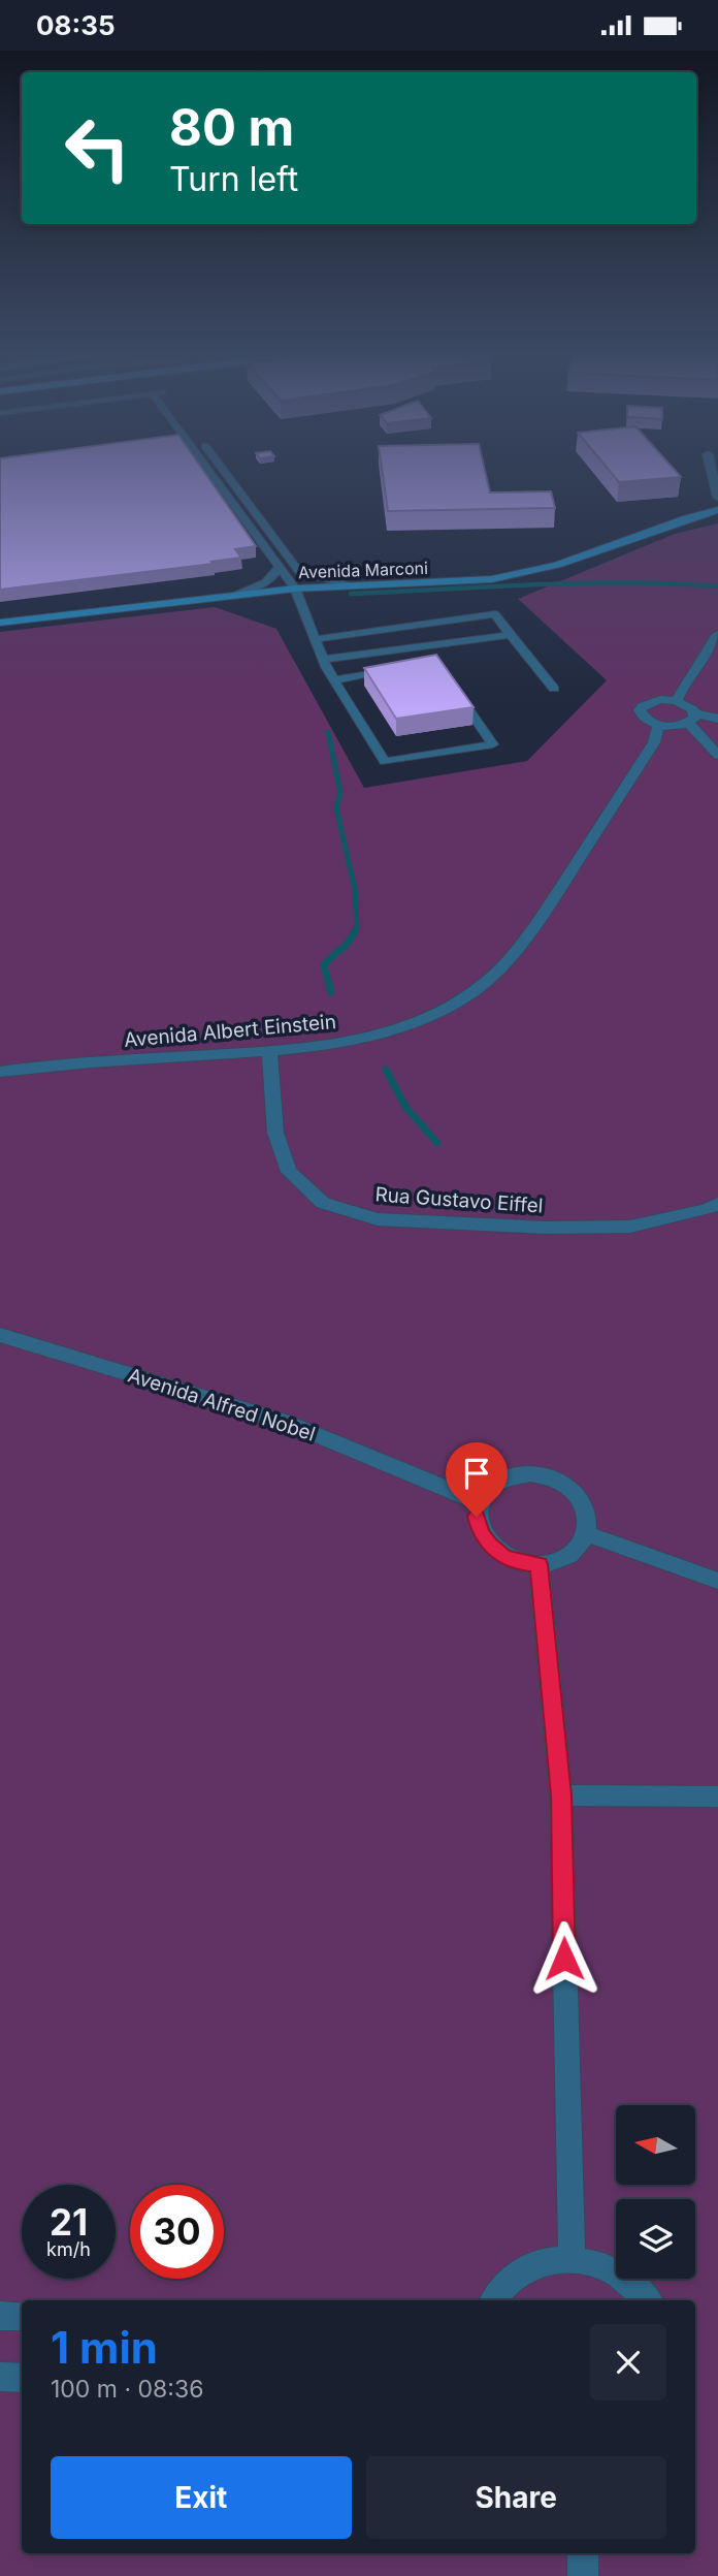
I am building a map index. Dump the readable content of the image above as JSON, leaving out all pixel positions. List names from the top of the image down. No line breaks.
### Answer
{"streets":{"street":["Avenida Marconi","Avenida Albert Einstein","Rua Gustavo Eiffel","Avenida Alfred Nobel"]},"crossings":[["Avenida Albert Einstein","Rua Gustavo Eiffel"]],"north":"left","page":{"status":"08:35","turn":["80 m","Turn left"],"speed":"21 km/h","limit":"30","heading":["1 min","100 m · 08:36"],"buttons":["Exit","Share"]}}
